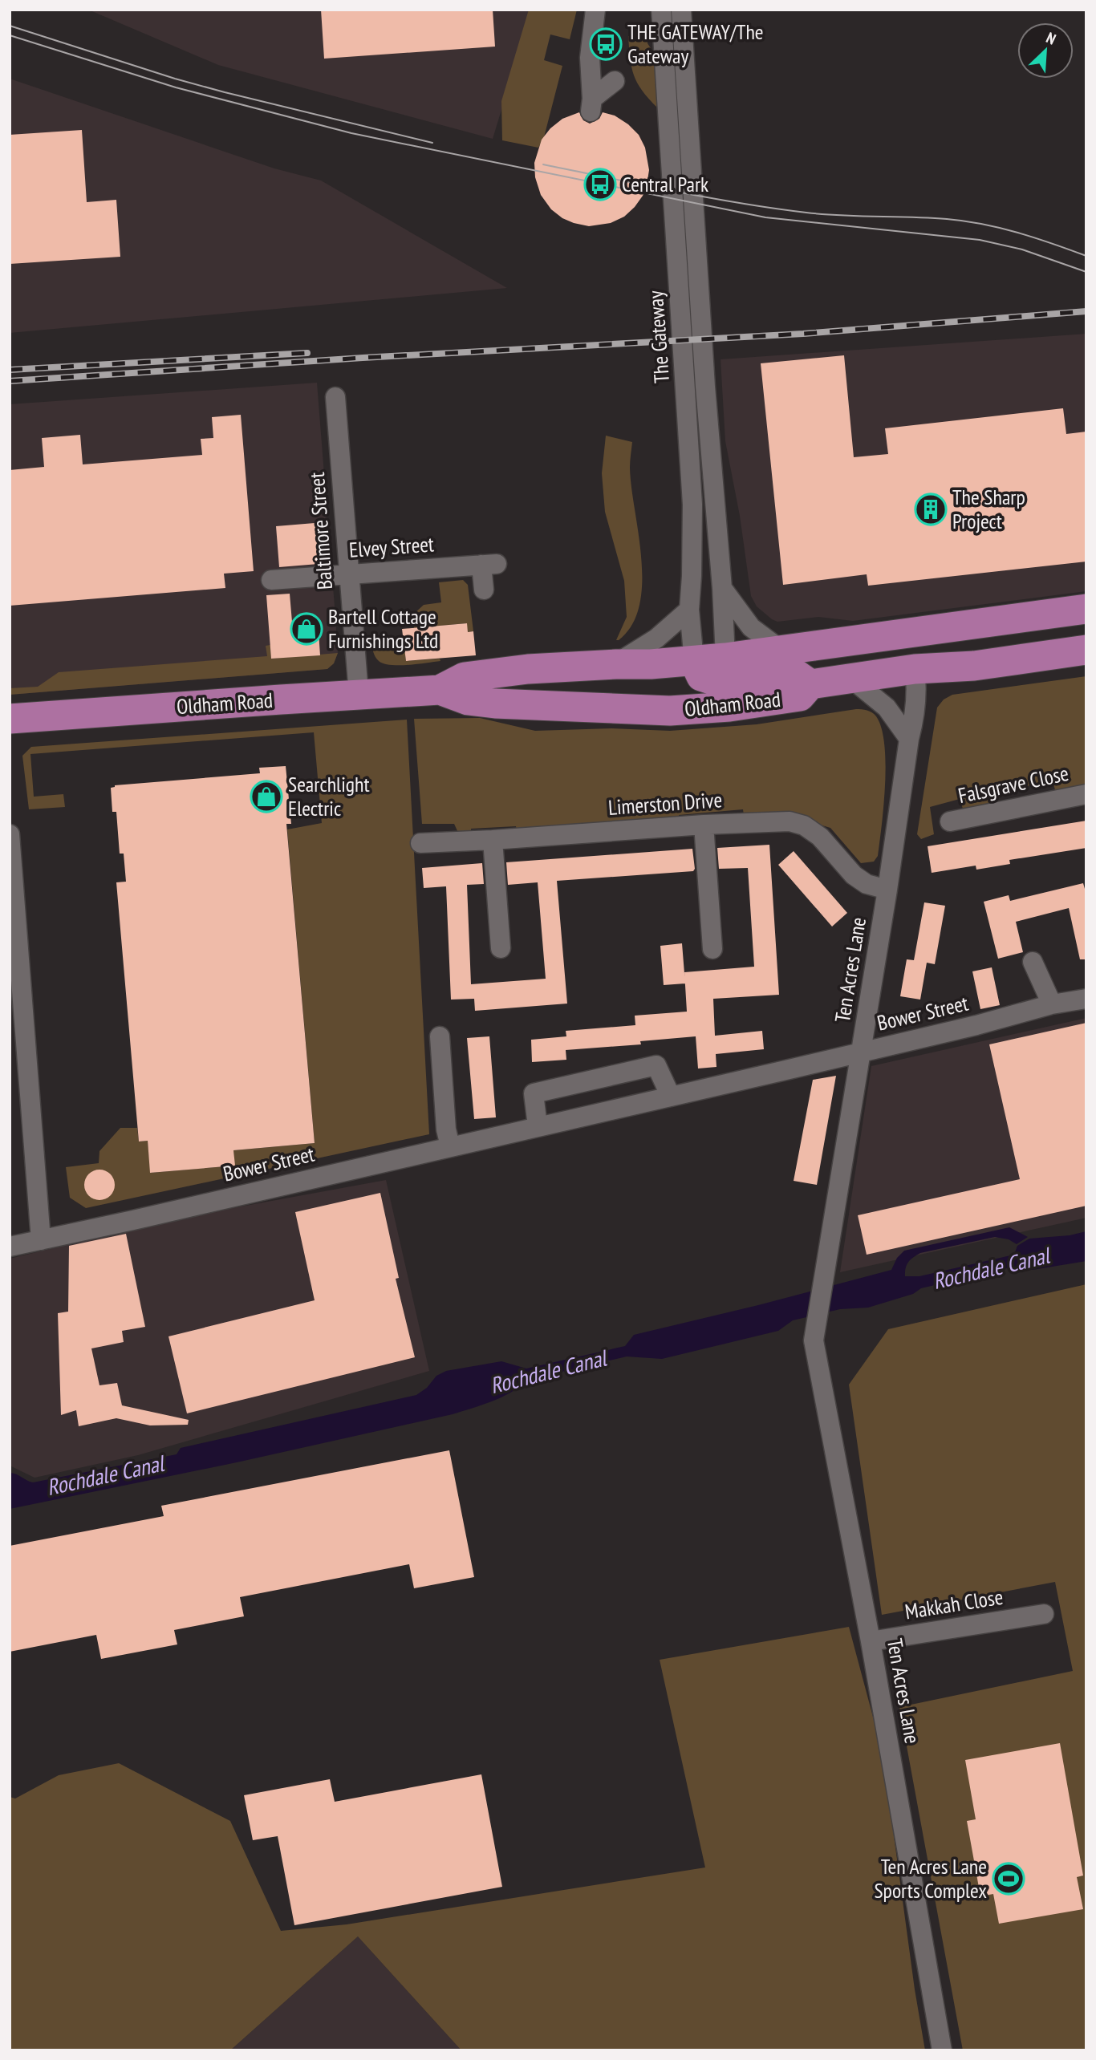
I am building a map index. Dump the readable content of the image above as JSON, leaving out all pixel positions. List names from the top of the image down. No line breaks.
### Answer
{"streets":{"highway":["Oldham Road"],"street":["The Gateway","Baltimore Street","Elvey Street","Falsgrave Close","Limerston Drive","Ten Acres Lane","Bower Street","Makkah Close"]},"crossings":[["The Gateway","Oldham Road"],["Baltimore Street","Elvey Street"],["Baltimore Street","Oldham Road"],["Limerston Drive","Ten Acres Lane"],["Ten Acres Lane","Bower Street"],["Ten Acres Lane","Makkah Close"]],"water":["Rochdale Canal"],"places":{"bus stop":["THE GATEWAY/The Gateway","Central Park"],"building":["The Sharp Project"],"shop":["Bartell Cottage Furnishings Ltd","Searchlight Electric"],"sports":["Ten Acres Lane Sports Complex"]},"north":"top right"}
